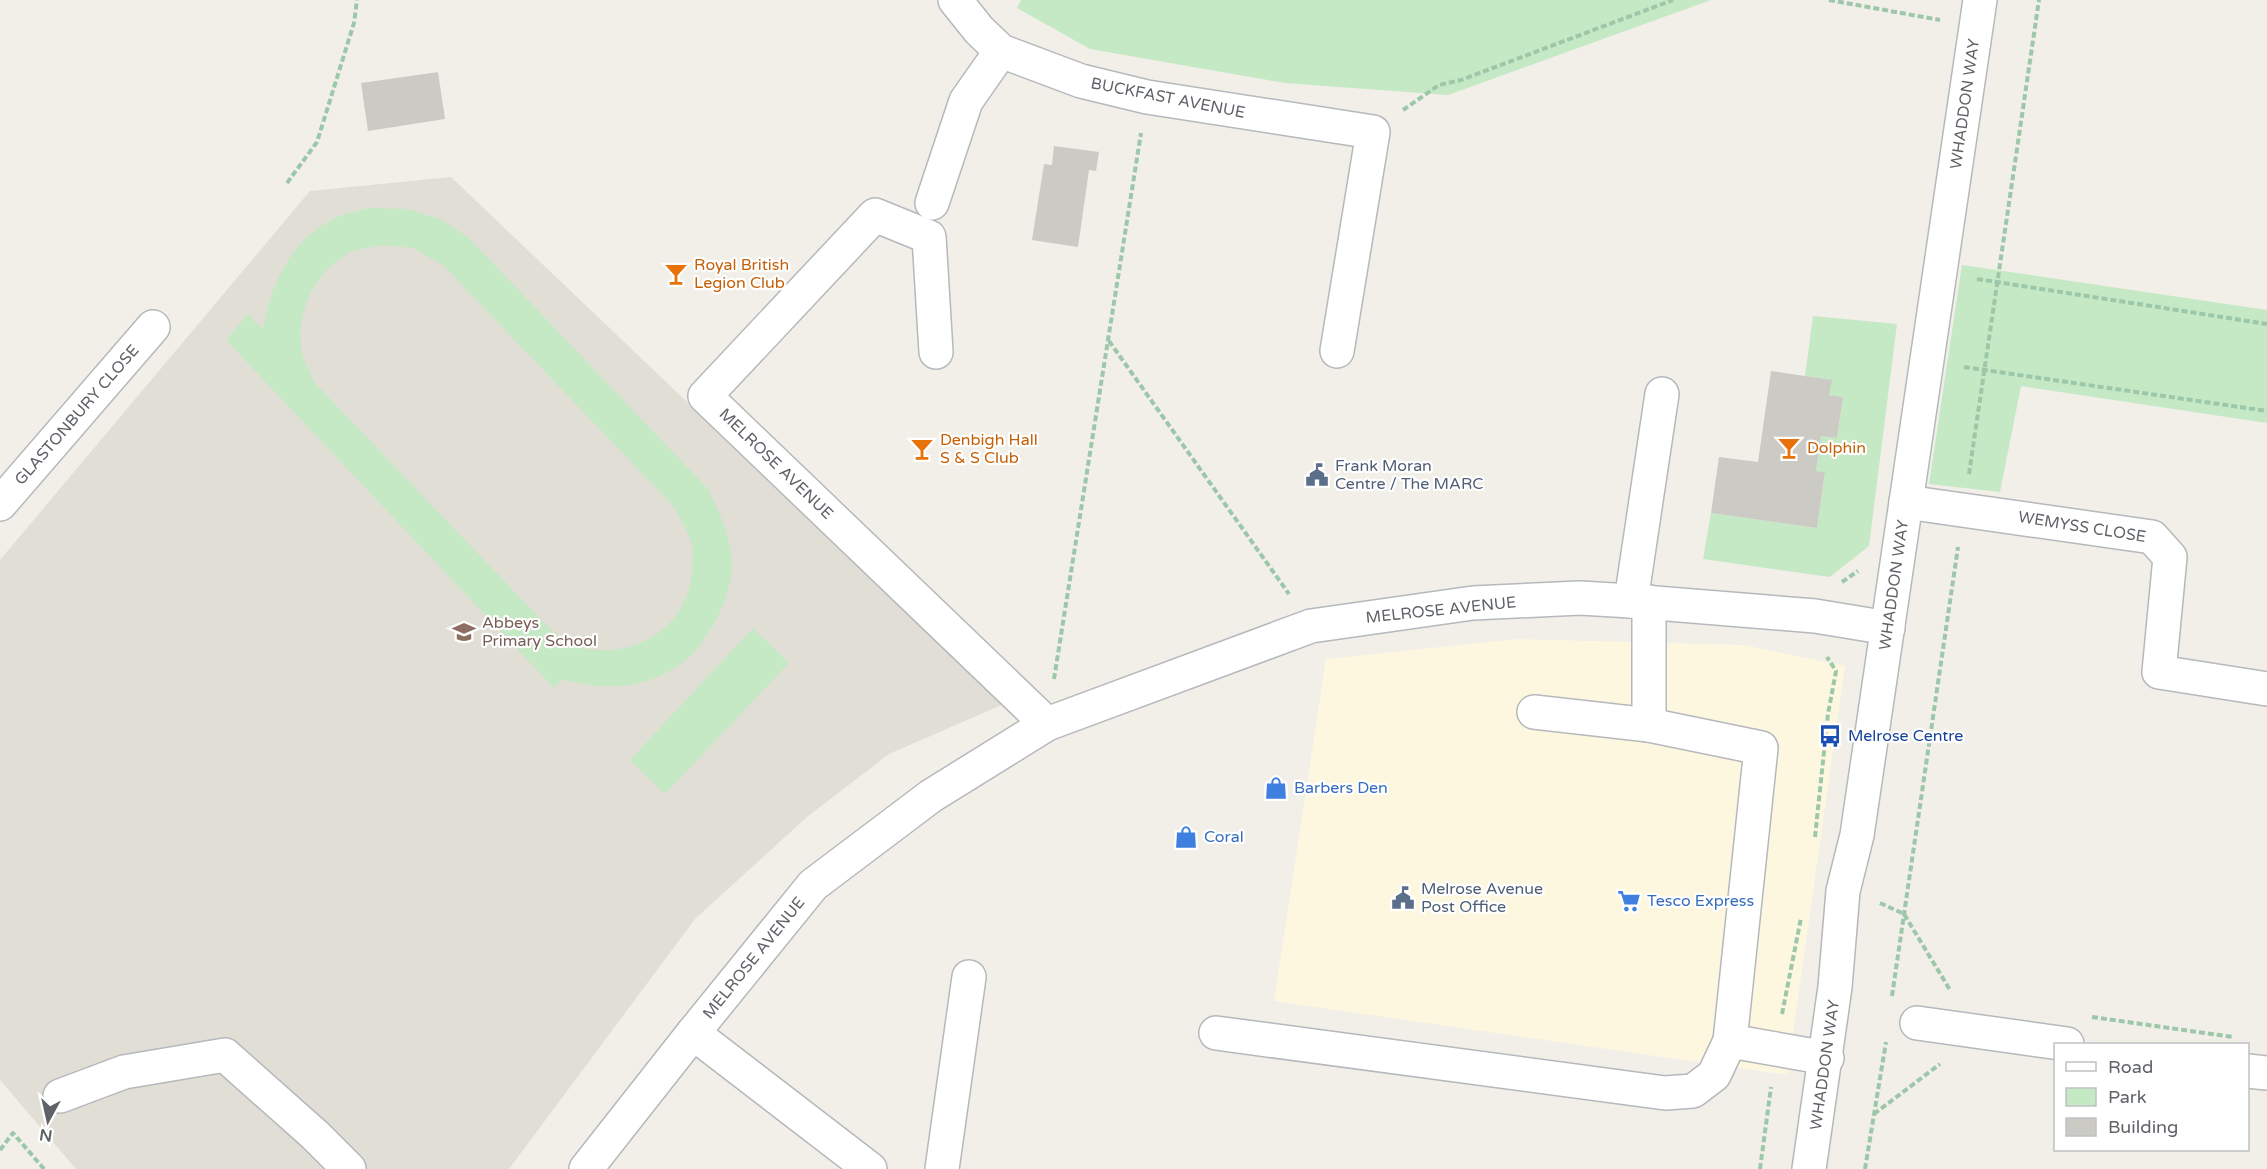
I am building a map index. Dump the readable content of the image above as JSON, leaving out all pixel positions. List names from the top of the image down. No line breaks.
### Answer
{"streets":{"street":["BUCKFAST AVENUE","WHADDON WAY","GLASTONBURY CLOSE","MELROSE AVENUE","WEMYSS CLOSE"]},"crossings":[["WHADDON WAY","MELROSE AVENUE"],["WHADDON WAY","WEMYSS CLOSE"]],"places":{"bar":["Royal British Legion Club","Dolphin","Denbigh Hall S & S Club"],"public building":["Frank Moran Centre / The MARC","Melrose Avenue Post Office"],"school or university":["Abbeys Primary School"],"bus stop":["Melrose Centre"],"shop":["Barbers Den","Coral"],"supermarket":["Tesco Express"]},"legend":["Road","Park","Building"],"north":"bottom"}
